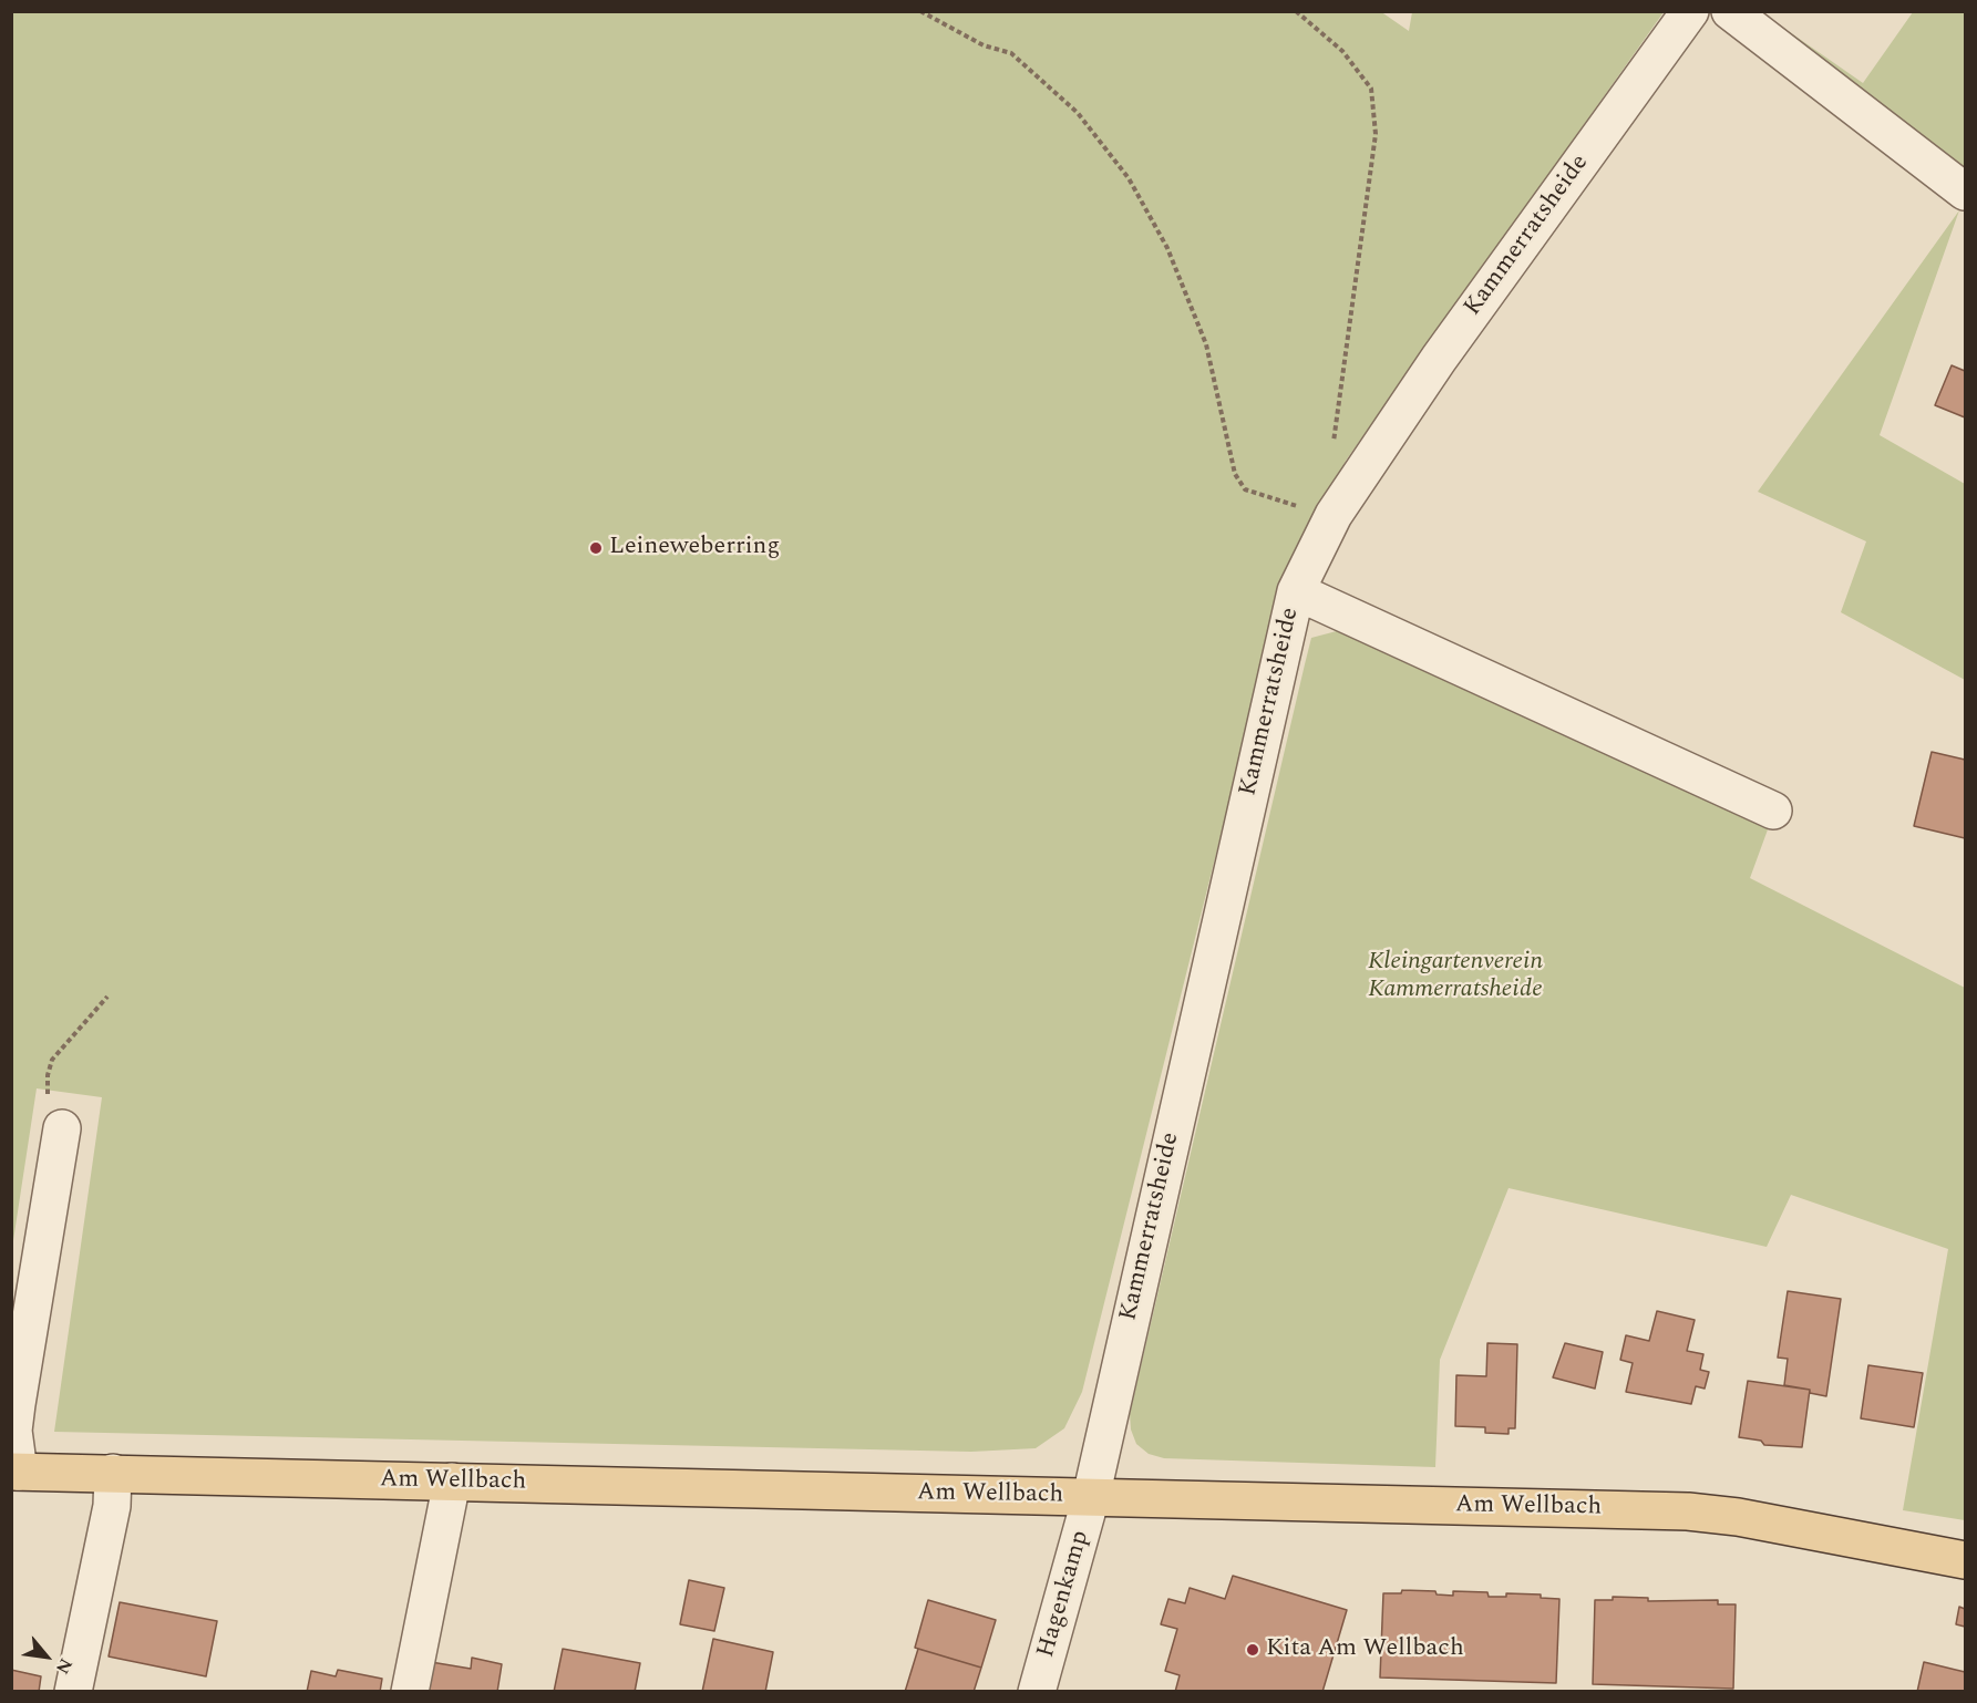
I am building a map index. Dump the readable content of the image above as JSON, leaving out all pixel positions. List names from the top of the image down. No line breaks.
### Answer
{"streets":{"main road":["Am Wellbach"],"street":["Kammerratsheide","Hagenkamp"]},"crossings":[["Kammerratsheide","Am Wellbach"],["Kammerratsheide","Hagenkamp"],["Am Wellbach","Hagenkamp"]],"parks":["Kleingartenverein Kammerratsheide"],"places":["Leineweberring","Kita Am Wellbach"],"north":"bottom right"}
